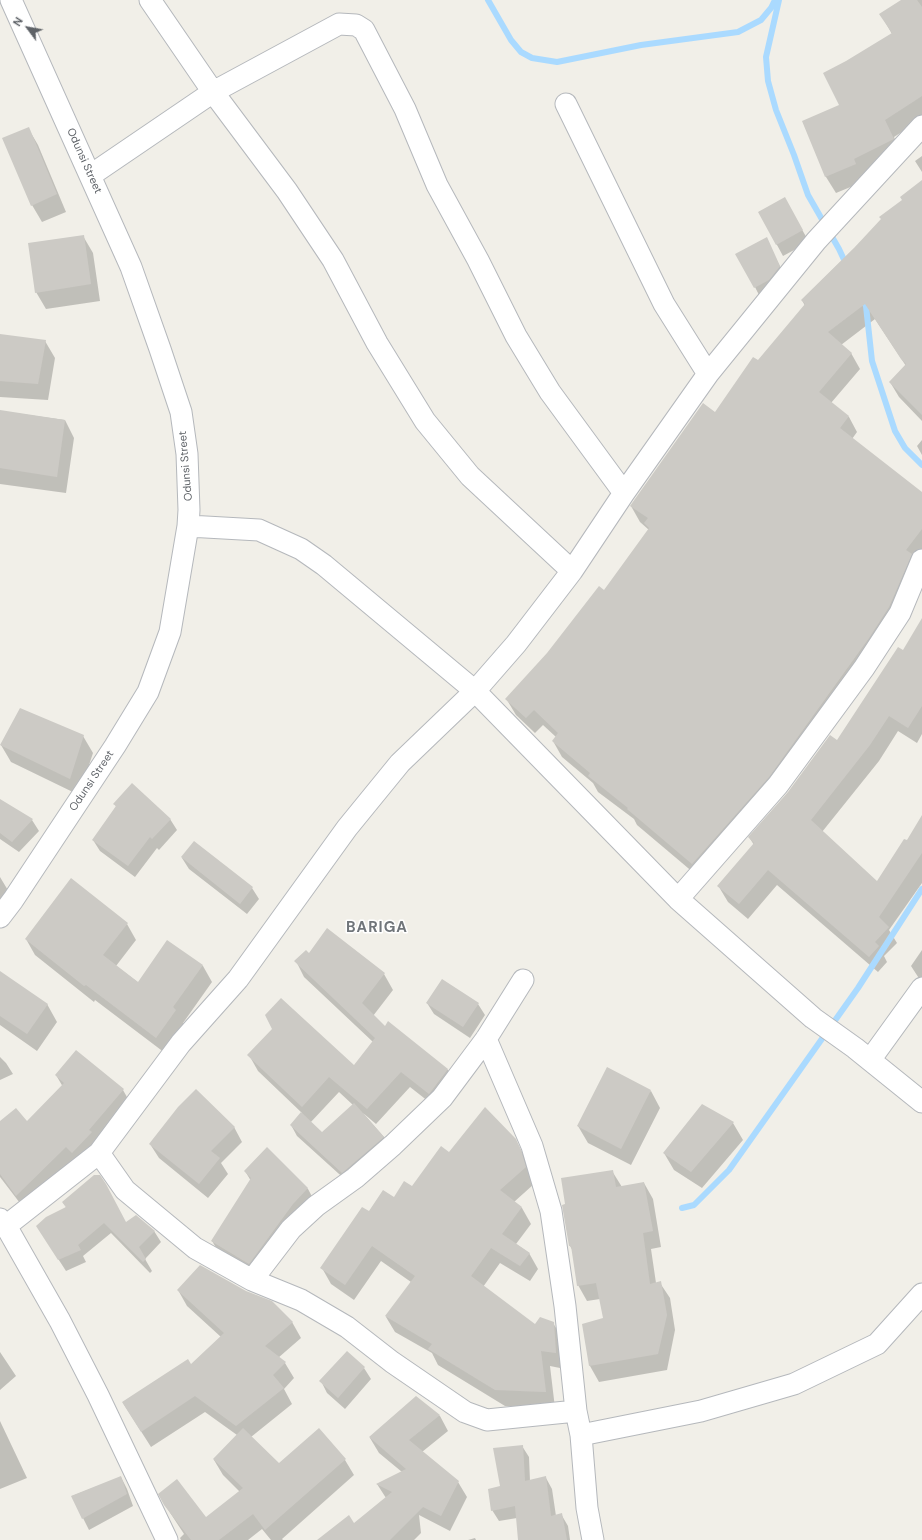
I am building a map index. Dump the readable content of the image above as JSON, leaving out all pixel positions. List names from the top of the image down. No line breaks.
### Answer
{"streets":{"street":["Odunsi Street"]},"districts":["BARIGA"],"north":"top left"}
